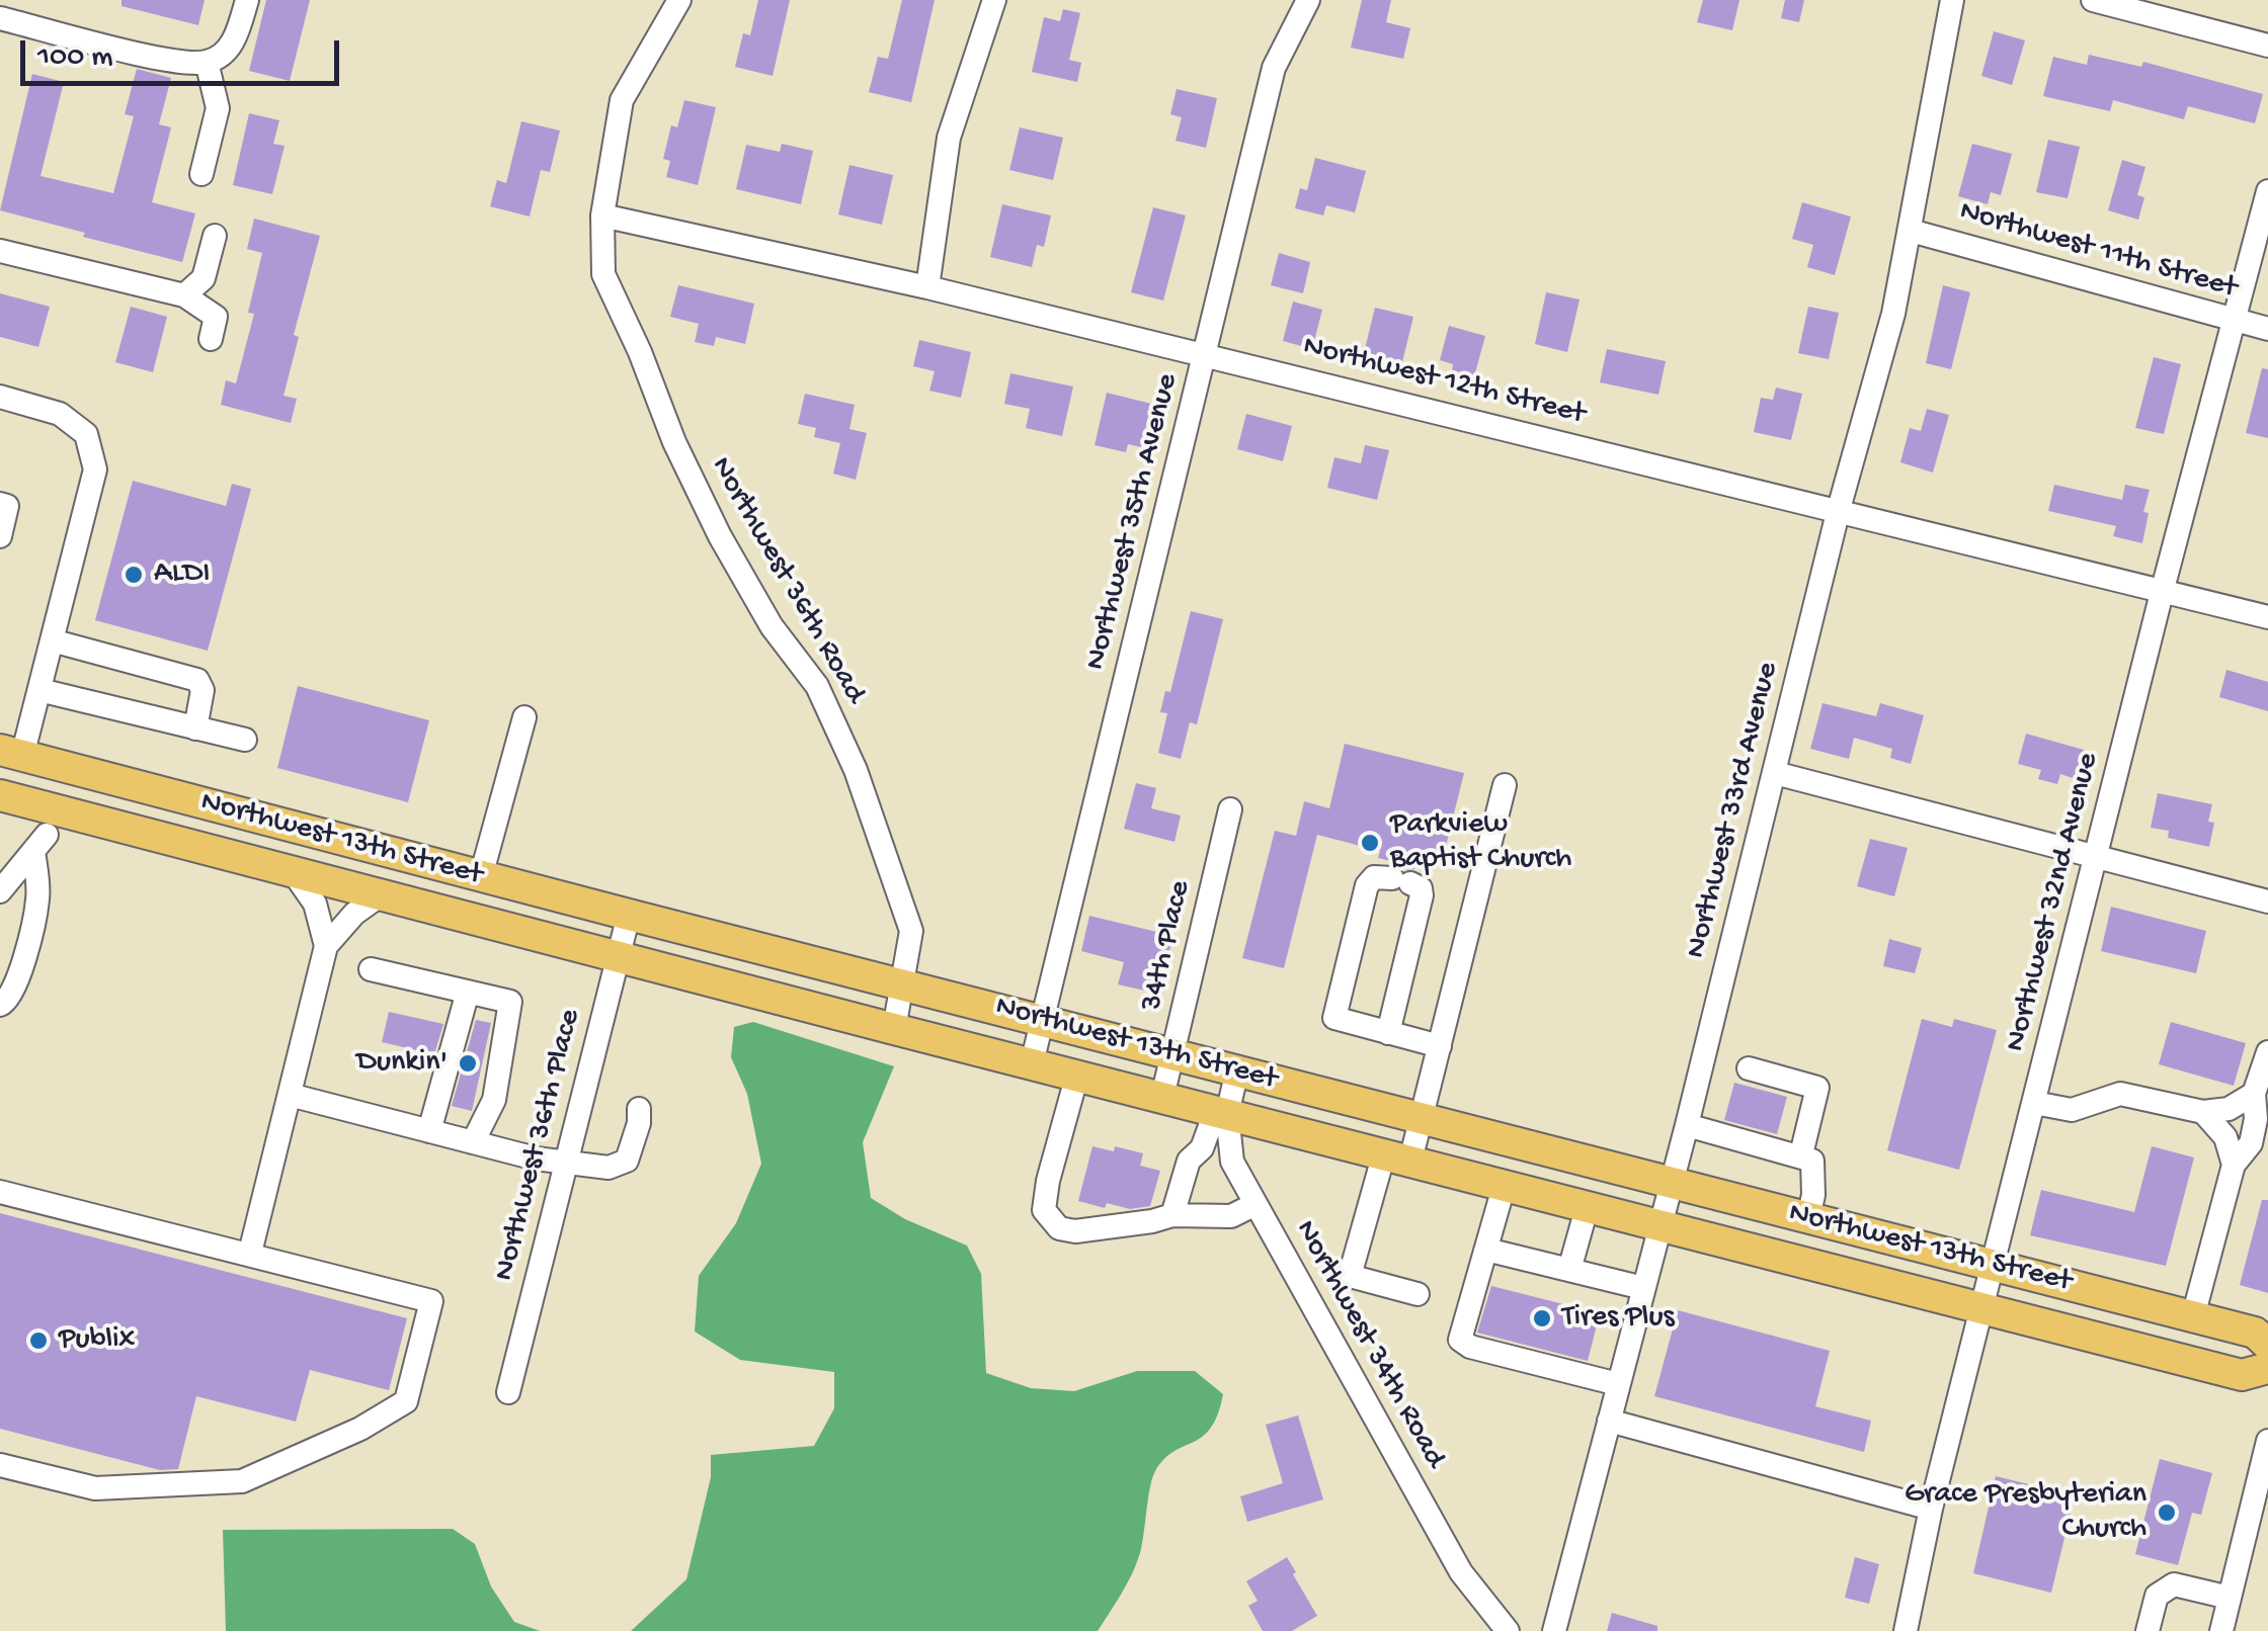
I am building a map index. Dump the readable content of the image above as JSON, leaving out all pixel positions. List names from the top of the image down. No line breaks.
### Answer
{"streets":{"main road":["Northwest 13th Street"],"street":["Northwest 11th Street","Northwest 12th Street","Northwest 35th Avenue","Northwest 36th Road","Northwest 33rd Avenue","Northwest 32nd Avenue","34th Place","Northwest 36th Place","Northwest 34th Road"]},"crossings":[["Northwest 11th Street","Northwest 33rd Avenue"],["Northwest 11th Street","Northwest 32nd Avenue"],["Northwest 12th Street","Northwest 35th Avenue"],["Northwest 12th Street","Northwest 36th Road"],["Northwest 12th Street","Northwest 33rd Avenue"],["Northwest 12th Street","Northwest 32nd Avenue"],["Northwest 35th Avenue","Northwest 13th Street"],["Northwest 36th Road","Northwest 13th Street"],["Northwest 33rd Avenue","Northwest 13th Street"],["Northwest 13th Street","Northwest 32nd Avenue"],["Northwest 13th Street","34th Place"],["Northwest 13th Street","Northwest 36th Place"],["Northwest 13th Street","Northwest 34th Road"]],"places":["ALDI","Parkview Baptist Church","Dunkin'","Tires Plus","Publix","Grace Presbyterian Church"],"scale_bar":"100 m"}
